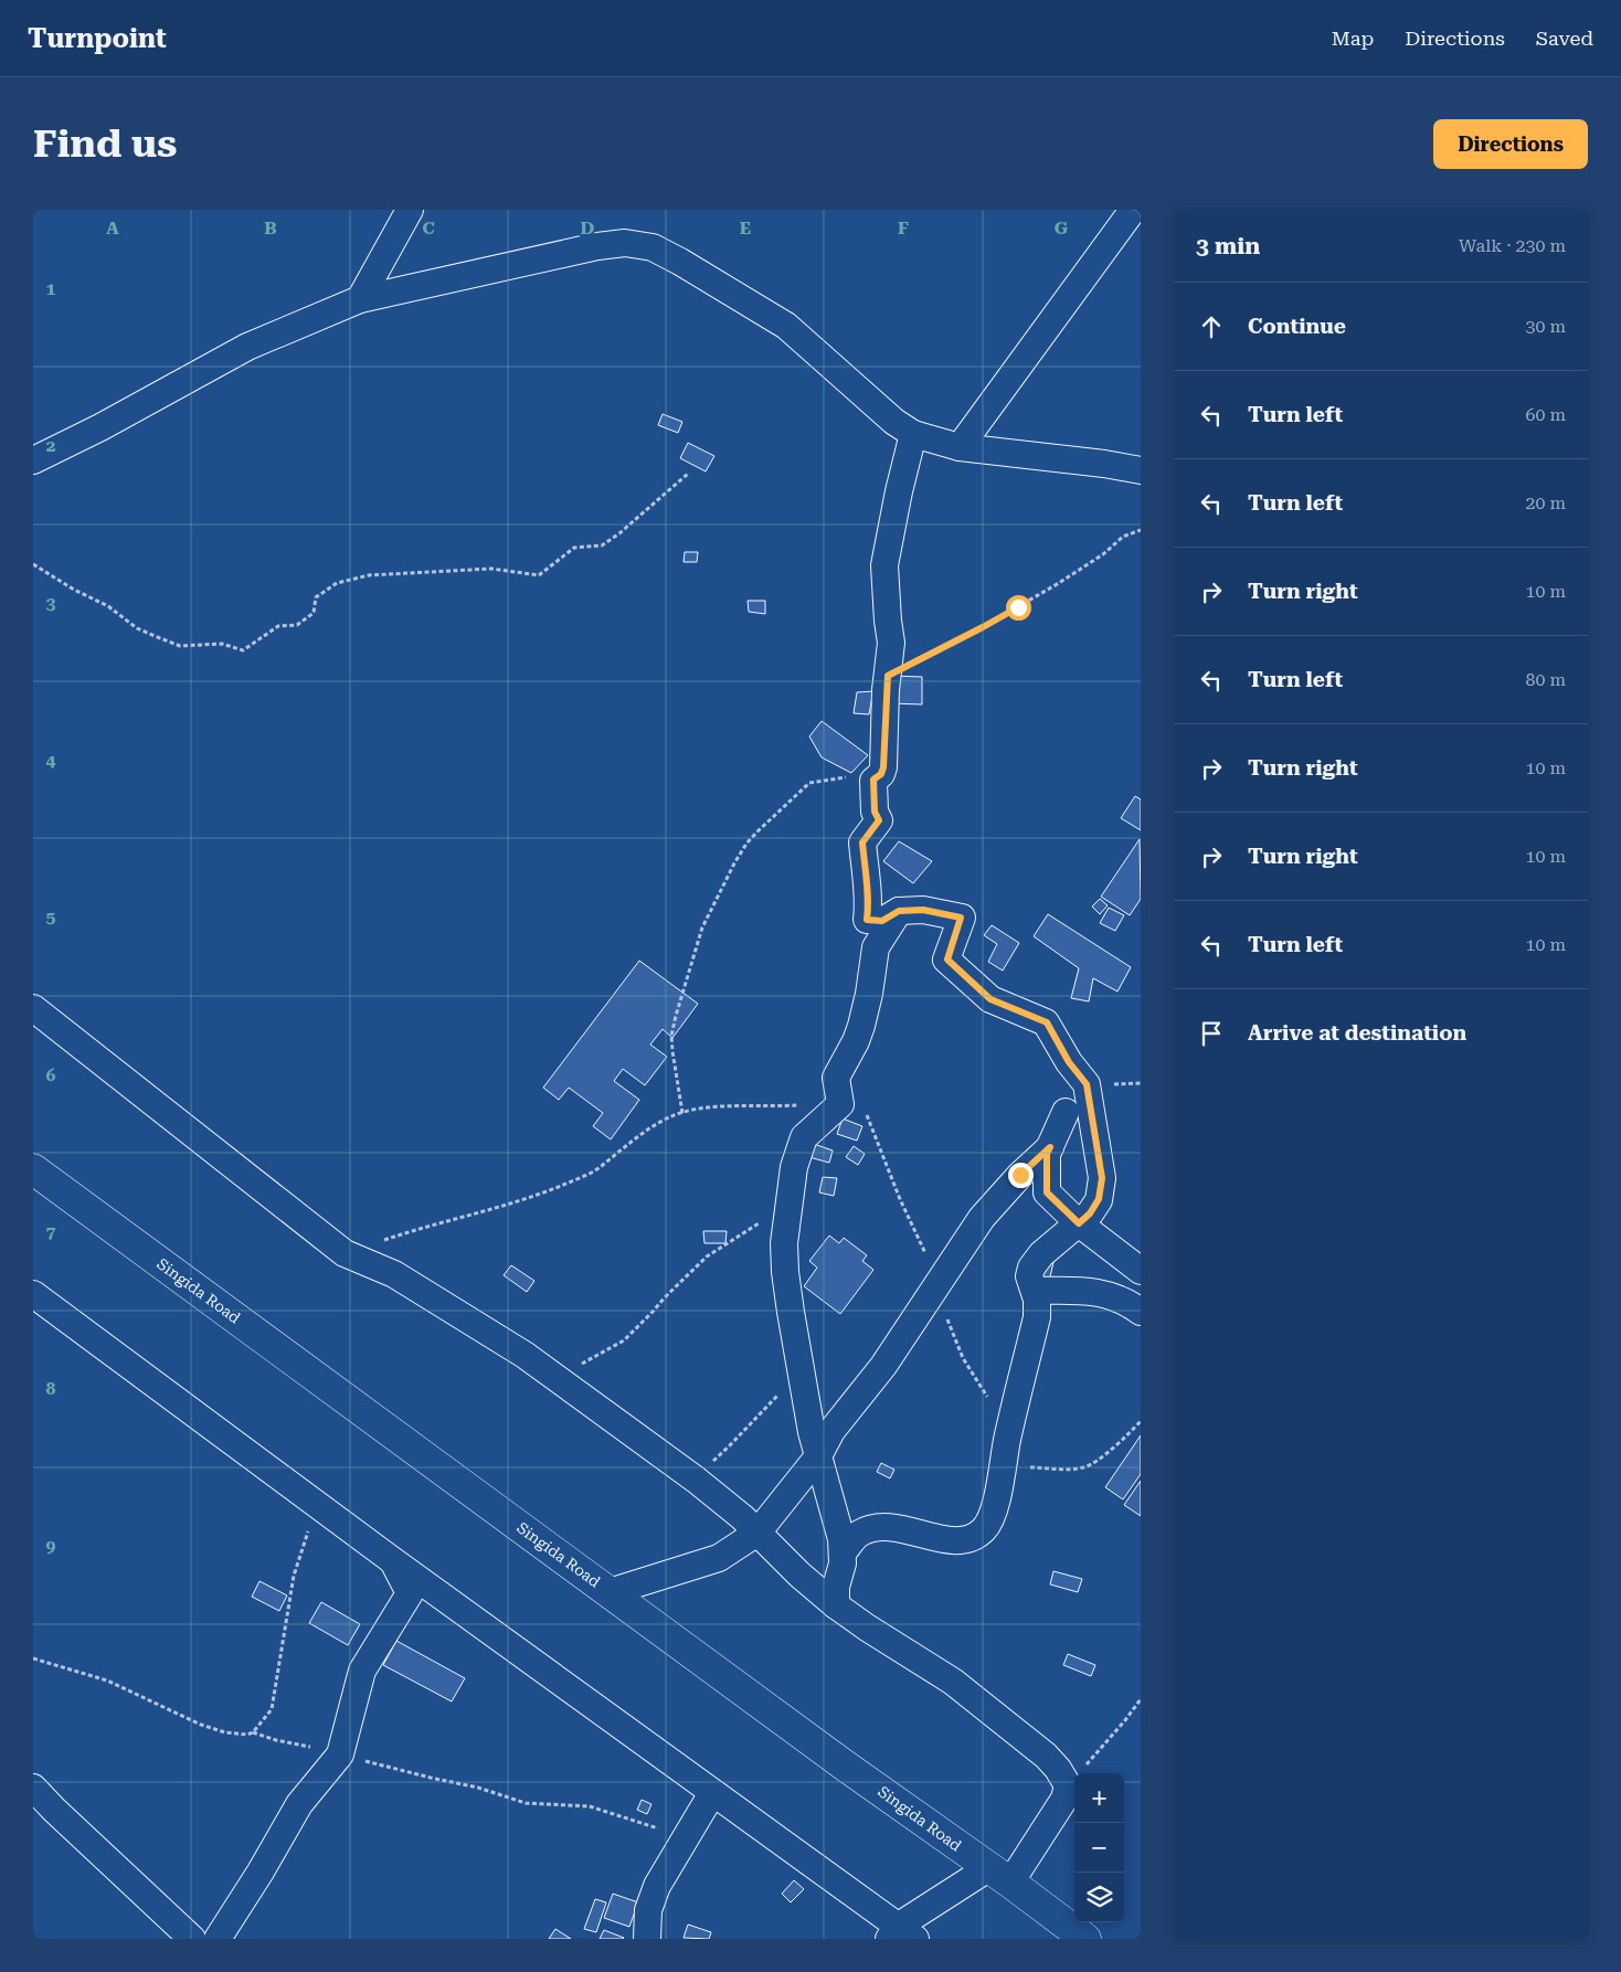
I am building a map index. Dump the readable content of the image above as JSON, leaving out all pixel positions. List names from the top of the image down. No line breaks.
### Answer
{"streets":{"highway":["Singida Road"]},"page":{"header":"Turnpoint","nav":["Map","Directions","Saved"],"buttons":"Directions","title":"Find us","heading":["3 min","Walk · 230 m"],"list":[["Continue","30 m"],["Turn left","60 m"],["Turn left","20 m"],["Turn right","10 m"],["Turn left","80 m"],["Turn right","10 m"],["Turn right","10 m"],["Turn left","10 m"],"Arrive at destination"],"map_buttons":["+","−"]},"grid":{"columns":["A","B","C","D","E","F","G"],"rows":["1","2","3","4","5","6","7","8","9"]}}
